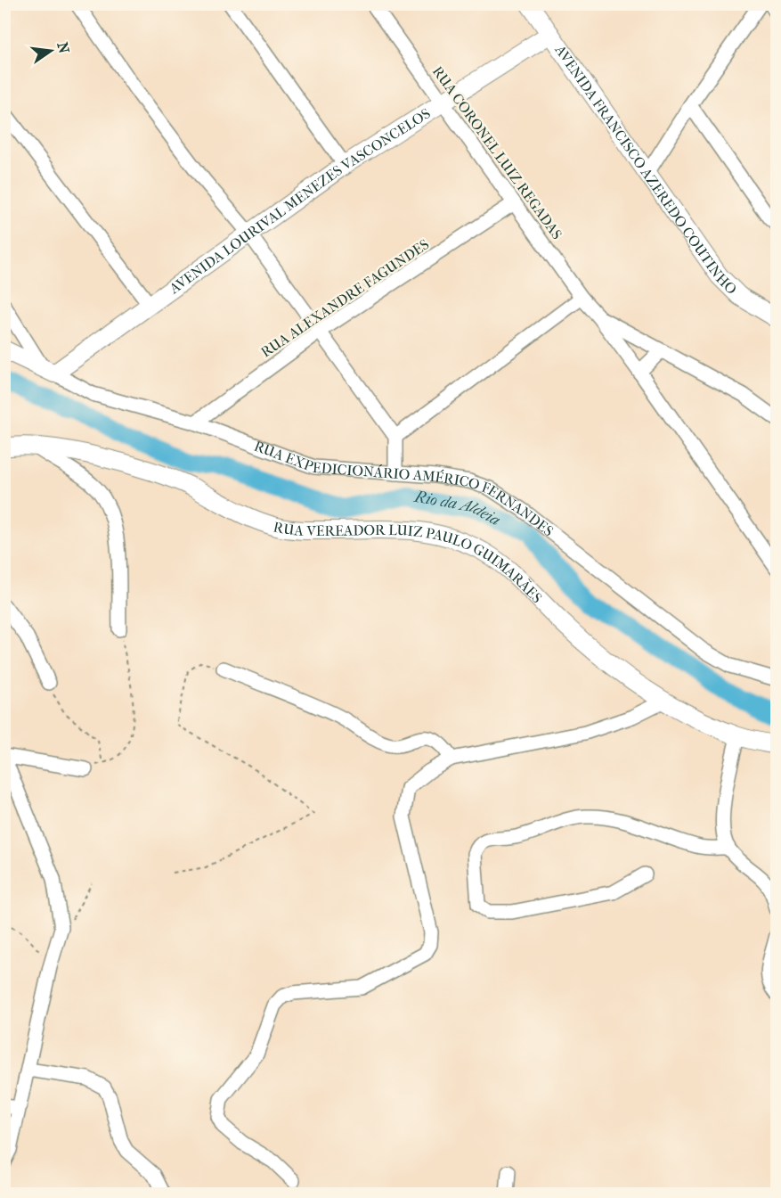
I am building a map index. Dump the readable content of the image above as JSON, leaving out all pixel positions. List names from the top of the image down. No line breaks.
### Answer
{"streets":{"street":["RUA CORONEL LUIZ REGADAS","AVENIDA FRANCISCO AZEREDO COUTINHO","AVENIDA LOURIVAL MENEZES VASCONCELOS","RUA ALEXANDRE FAGUNDES","RUA EXPEDICIONÁRIO AMÉRICO FERNANDES","RUA VEREADOR LUIZ PAULO GUIMARÃES"]},"crossings":[["RUA CORONEL LUIZ REGADAS","AVENIDA LOURIVAL MENEZES VASCONCELOS"],["RUA CORONEL LUIZ REGADAS","RUA ALEXANDRE FAGUNDES"],["AVENIDA FRANCISCO AZEREDO COUTINHO","AVENIDA LOURIVAL MENEZES VASCONCELOS"],["AVENIDA LOURIVAL MENEZES VASCONCELOS","RUA EXPEDICIONÁRIO AMÉRICO FERNANDES"],["RUA ALEXANDRE FAGUNDES","RUA EXPEDICIONÁRIO AMÉRICO FERNANDES"]],"water":["Rio da Aldeia"],"north":"right"}
